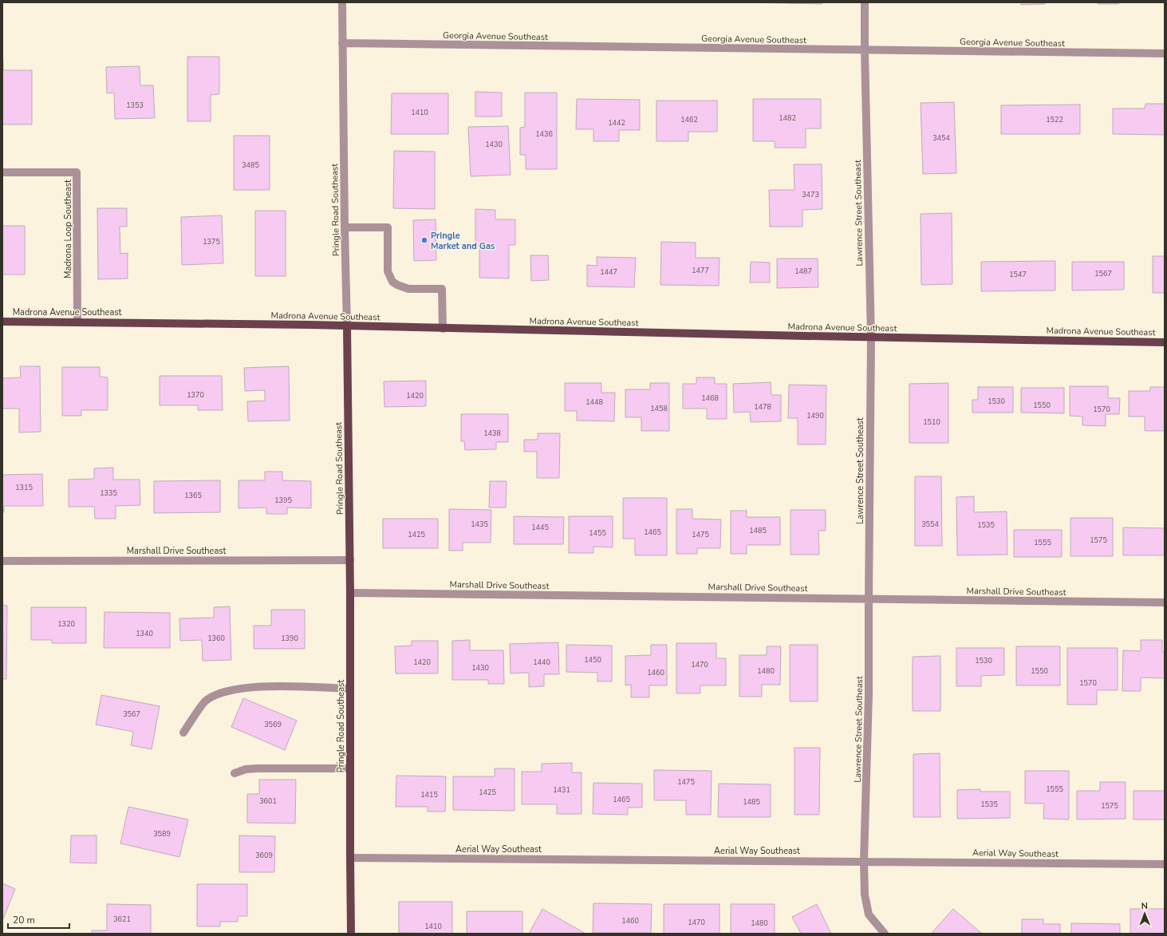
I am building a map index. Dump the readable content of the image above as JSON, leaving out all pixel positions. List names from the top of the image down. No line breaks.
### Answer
{"streets":{"main road":["Pringle Road Southeast","Madrona Avenue Southeast"],"street":["Georgia Avenue Southeast","Lawrence Street Southeast","Madrona Loop Southeast","Marshall Drive Southeast","Aerial Way Southeast"]},"crossings":[["Georgia Avenue Southeast","Pringle Road Southeast"],["Georgia Avenue Southeast","Lawrence Street Southeast"],["Pringle Road Southeast","Madrona Avenue Southeast"],["Pringle Road Southeast","Marshall Drive Southeast"],["Pringle Road Southeast","Aerial Way Southeast"],["Lawrence Street Southeast","Madrona Avenue Southeast"],["Lawrence Street Southeast","Marshall Drive Southeast"],["Lawrence Street Southeast","Aerial Way Southeast"],["Madrona Loop Southeast","Madrona Avenue Southeast"]],"places":["Pringle Market and Gas"],"house_numbers":["1353","1410","1482","1462","1522","1442","1436","3454","1430","3485","3473","1375","1477","1487","1447","1567","1547","1370","1420","1468","1530","1448","1550","1478","1458","1570","1490","1510","1438","1315","1335","1365","1395","1435","3554","1535","1445","1485","1465","1455","1425","1475","1575","1555","1320","1340","1360","1390","1450","1530","1420","1440","1470","1430","1480","1550","1460","1570","3567","3569","1475","1555","1431","1425","1415","1465","3601","1485","1535","1575","3589","3609","3621","1460","1470","1480","1410"],"scale_bar":"20 m","north":"top"}
